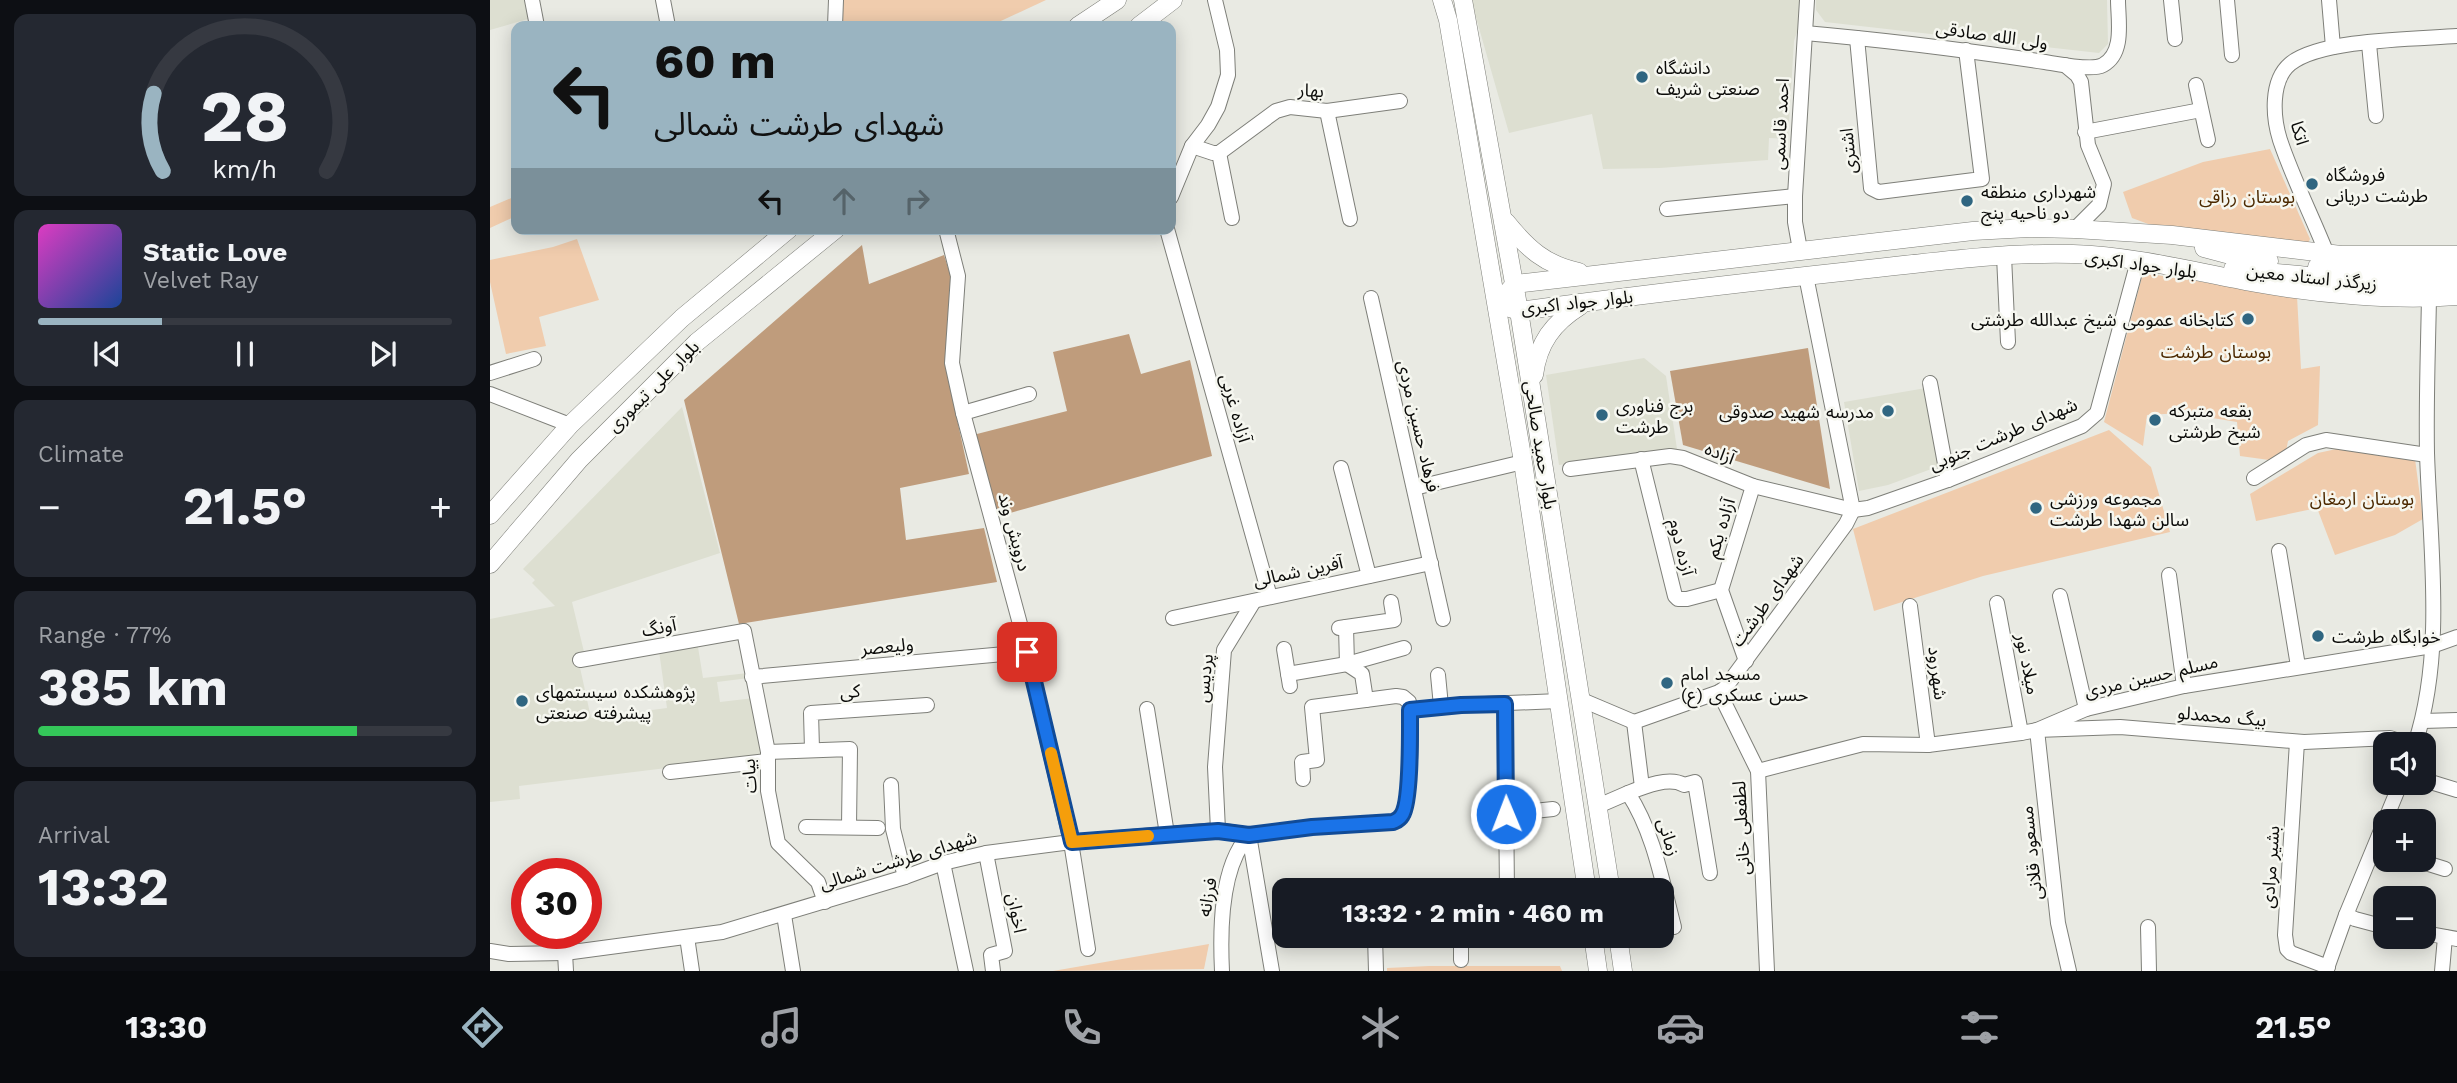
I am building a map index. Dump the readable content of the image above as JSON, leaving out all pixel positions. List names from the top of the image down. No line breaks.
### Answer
{"streets":{"main road":["بلوار جواد اکبری","زیرگذر استاد معین","بلوار علی تیموری","بلوار حمید صالحی"],"street":["ولی الله صادقی","بهار","احمد قاسمی","اتکا","اشتری","آزاده غربی","فرهاد حسین مردی","شهدای طرشت جنوبی","آزاده","آزاده یکم","درویش‌ وند","آزده دوم","آفرین شمالی","شهدای طرشت","آونگ","ولیعصر","میلاد نور","شهررود","مسلم حسین مردی","پردیس","کی","بیگ محمدلو","بیات","لطفعلی خانی","زمانی","مسعود قلانی","شهدای طرشت شمالی","بشیر مرادی","فرزانه","اخوان"]},"crossings":[["ولی الله صادقی","احمد قاسمی"],["ولی الله صادقی","اشتری"],["احمد قاسمی","بلوار جواد اکبری"],["اتکا","بلوار جواد اکبری"],["بلوار جواد اکبری","زیرگذر استاد معین"],["بلوار جواد اکبری","شهدای طرشت جنوبی"],["بلوار جواد اکبری","بلوار حمید صالحی"],["آزاده غربی","آفرین شمالی"],["فرهاد حسین مردی","آفرین شمالی"],["شهدای طرشت جنوبی","آزاده"],["شهدای طرشت جنوبی","شهدای طرشت"],["آزاده","آزاده یکم"],["آزاده","آزده دوم"],["آزاده","شهدای طرشت"],["آزاده یکم","آزده دوم"],["درویش‌ وند","ولیعصر"],["درویش‌ وند","شهدای طرشت شمالی"],["آفرین شمالی","پردیس"],["شهدای طرشت","لطفعلی خانی"],["آونگ","بیات"],["ولیعصر","بیات"],["میلاد نور","مسلم حسین مردی"],["شهررود","مسلم حسین مردی"],["مسلم حسین مردی","بیگ محمدلو"],["مسلم حسین مردی","لطفعلی خانی"],["مسلم حسین مردی","مسعود قلانی"],["پردیس","شهدای طرشت شمالی"],["بیگ محمدلو","مسعود قلانی"],["بیگ محمدلو","بشیر مرادی"],["بیات","شهدای طرشت شمالی"],["شهدای طرشت شمالی","فرزانه"],["شهدای طرشت شمالی","اخوان"]],"parks":["بوستان رزاقی","بوستان طرشت","بوستان ارمغان"],"places":["دانشگاه صنعتی شریف","فروشگاه طرشت دریانی","شهرداری منطقه دو ناحیه پنج","کتابخانه عمومی شیخ عبدالله طرشتی","مدرسه شهید صدوقی","برج فناوری طرشت","بقعه متبرکه شیخ طرشتی","مجموعه ورزشی سالن شهدا طرشت","خوابگاه طرشت","مسجد امام حسن عسکری (ع)","پژوهشکده سیستمهای پیشرفته صنعتی"],"page":{"turn":["60 m","شهدای طرشت شمالی"],"song":["Static Love","Velvet Ray"],"tile":["Climate",["Range · 77%","385 km"],["Arrival","13:32"]],"heat":["−","21.5°","+"],"map_buttons":["+","−"],"limit":"30","trip":"13:32 · 2 min · 460 m","tabs":["13:30","21.5°"],"gauge":["28","km/h"]}}
